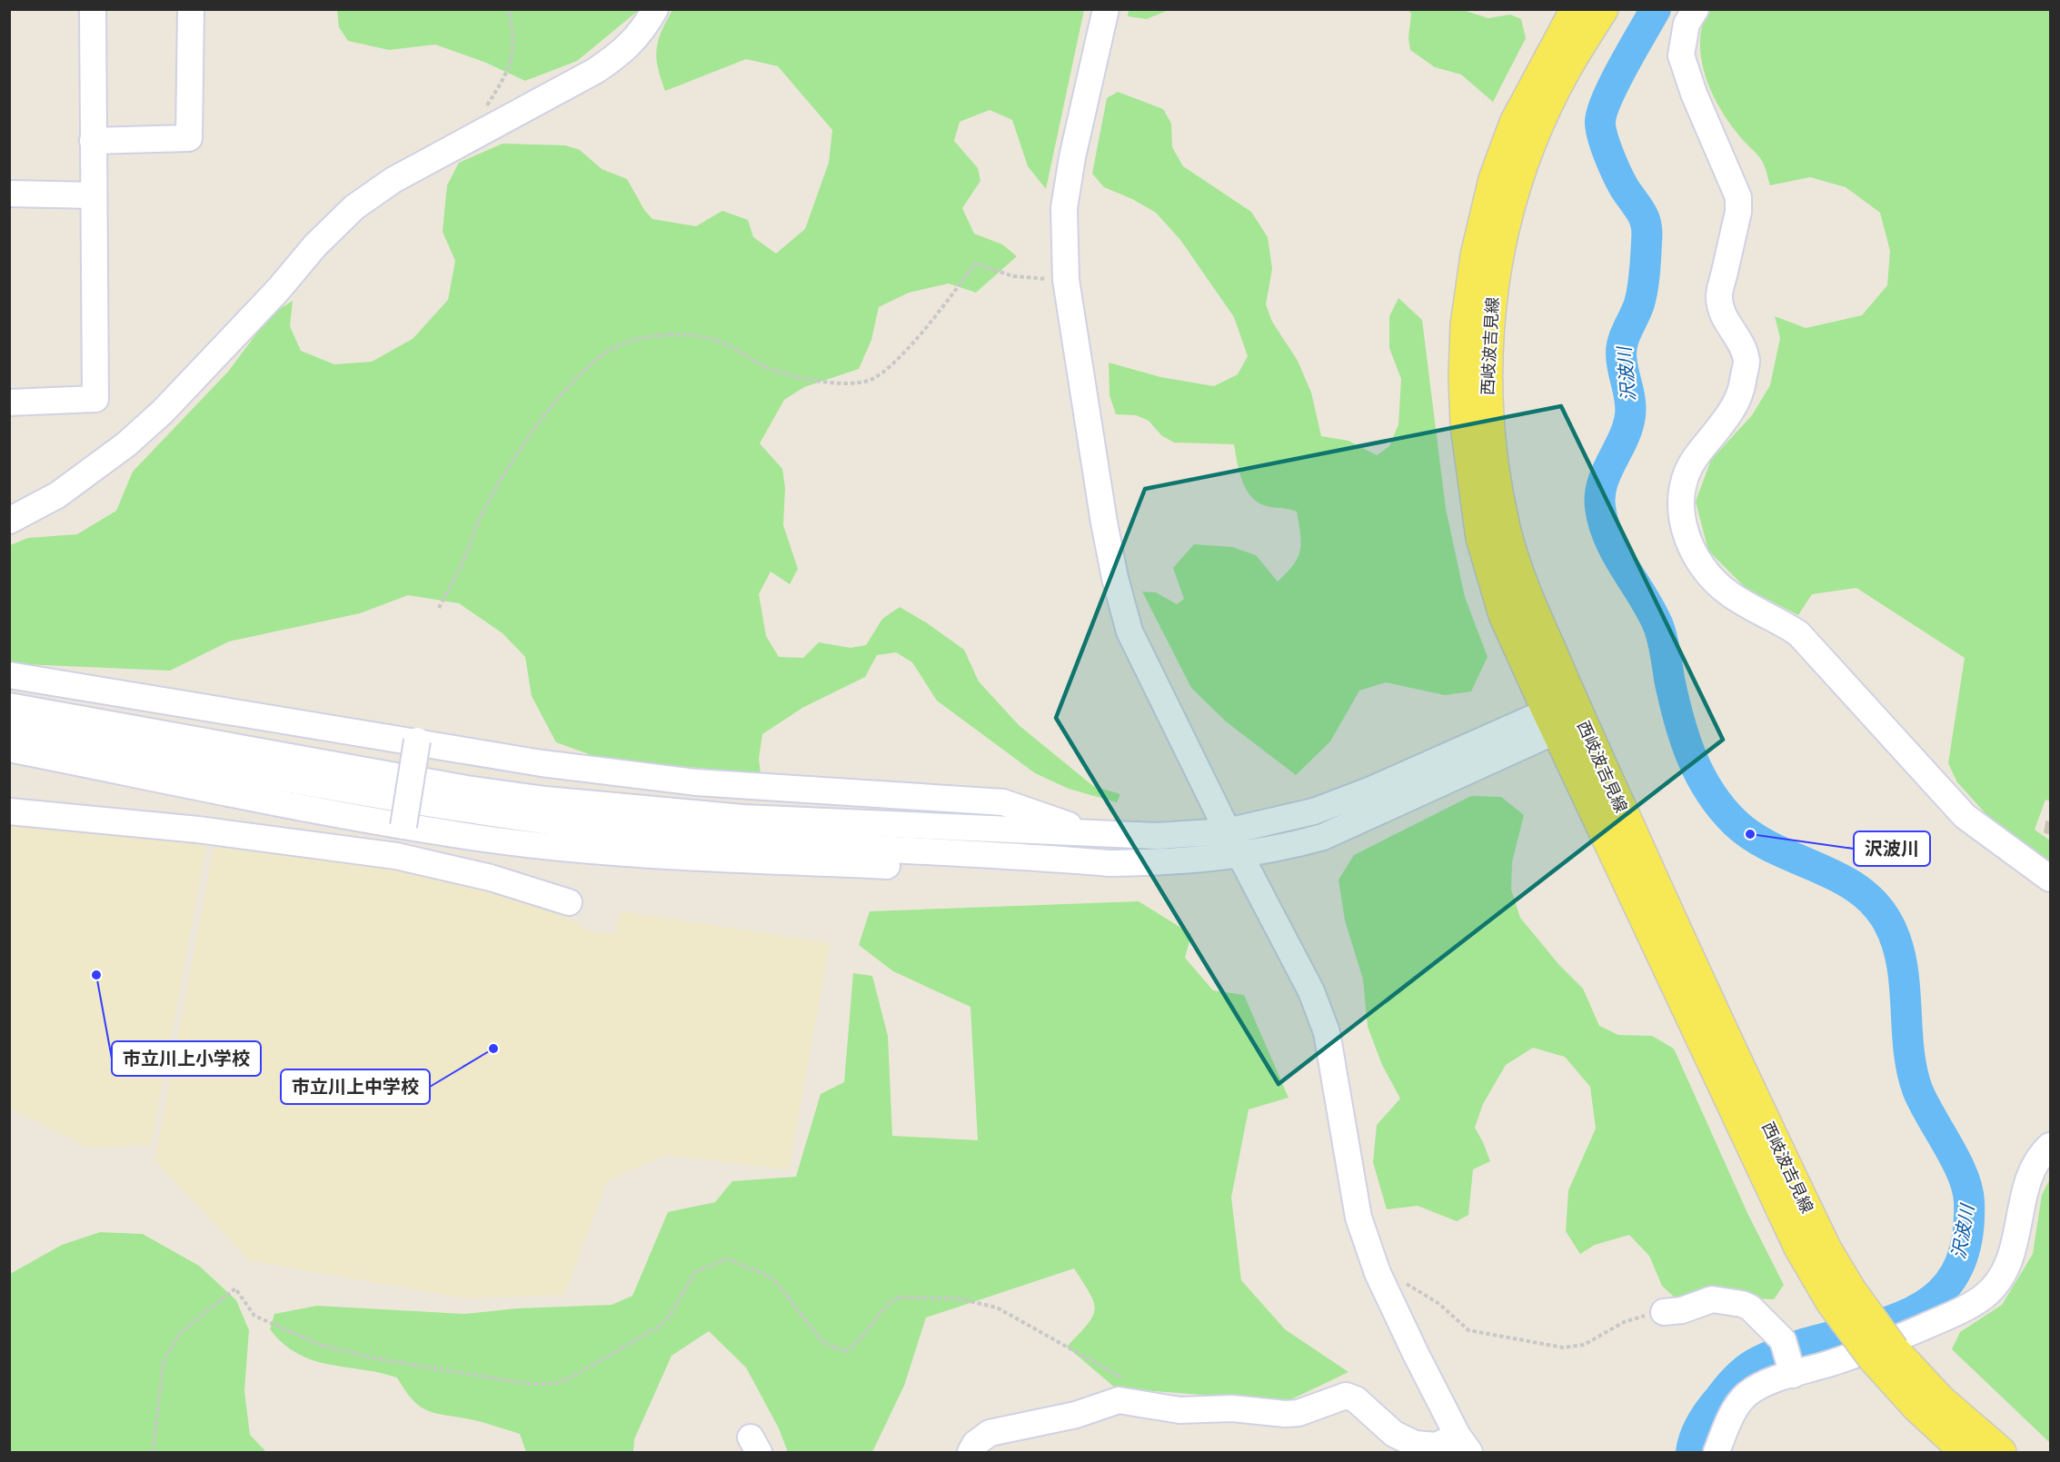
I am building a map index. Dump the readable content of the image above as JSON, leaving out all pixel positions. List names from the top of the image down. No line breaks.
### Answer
{"streets":{"main road":["西岐波吉見線"]},"water":["沢波川"],"places":["沢波川","市立川上小学校","市立川上中学校"]}
